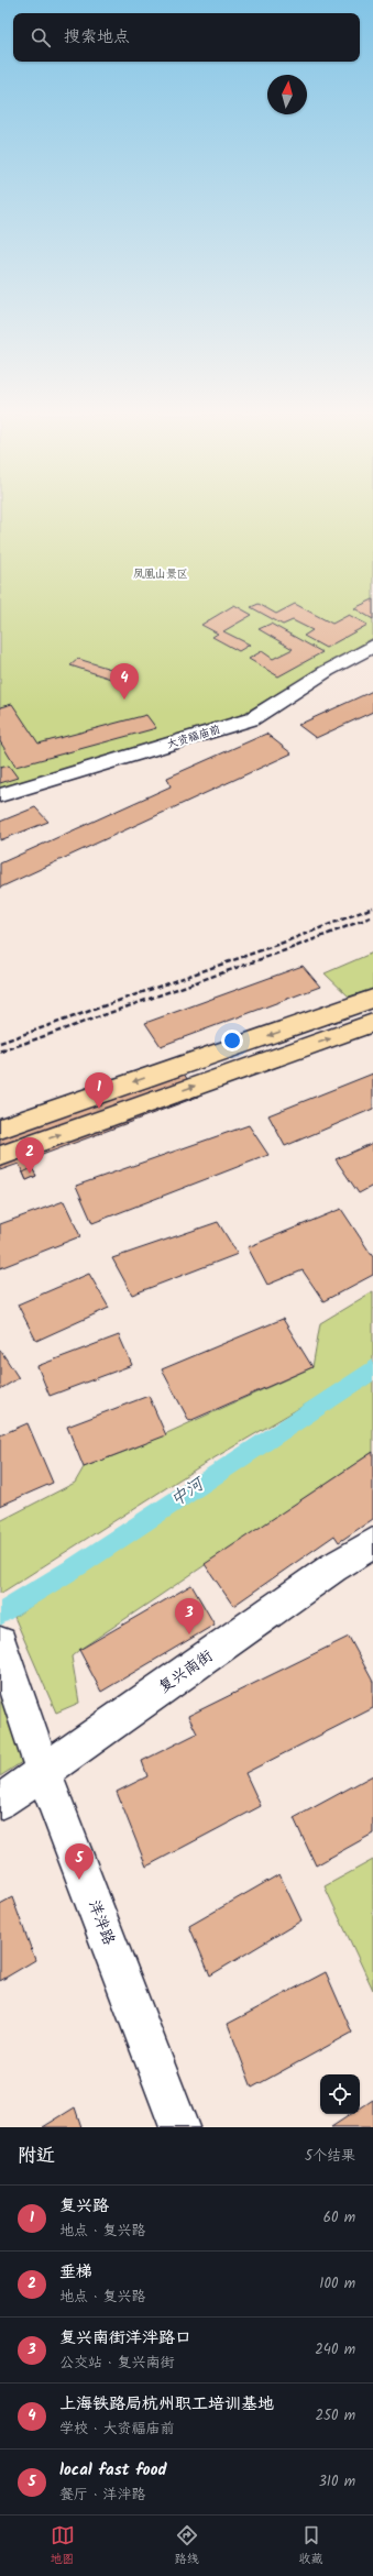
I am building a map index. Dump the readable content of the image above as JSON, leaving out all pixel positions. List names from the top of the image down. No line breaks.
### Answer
{"streets":{"street":["大资福庙前","复兴南街","洋泮路"]},"crossings":[["复兴南街","洋泮路"]],"water":["中河"],"parks":["凤凰山景区"],"north":"top","page":{"search":"搜索地点","pins":["4","1","2","3","5"],"heading":["附近","5个结果"],"list":[{"mark":"1","name":"复兴路","note":"地点 · 复兴路","value":"60 m"},{"mark":"2","name":"垂梯","note":"地点 · 复兴路","value":"100 m"},{"mark":"3","name":"复兴南街洋泮路口","note":"公交站 · 复兴南街","value":"240 m"},{"mark":"4","name":"上海铁路局杭州职工培训基地","note":"学校 · 大资福庙前","value":"250 m"},{"mark":"5","name":"local fast food","note":"餐厅 · 洋泮路","value":"310 m"}],"nav":["地图","路线","收藏"]}}
